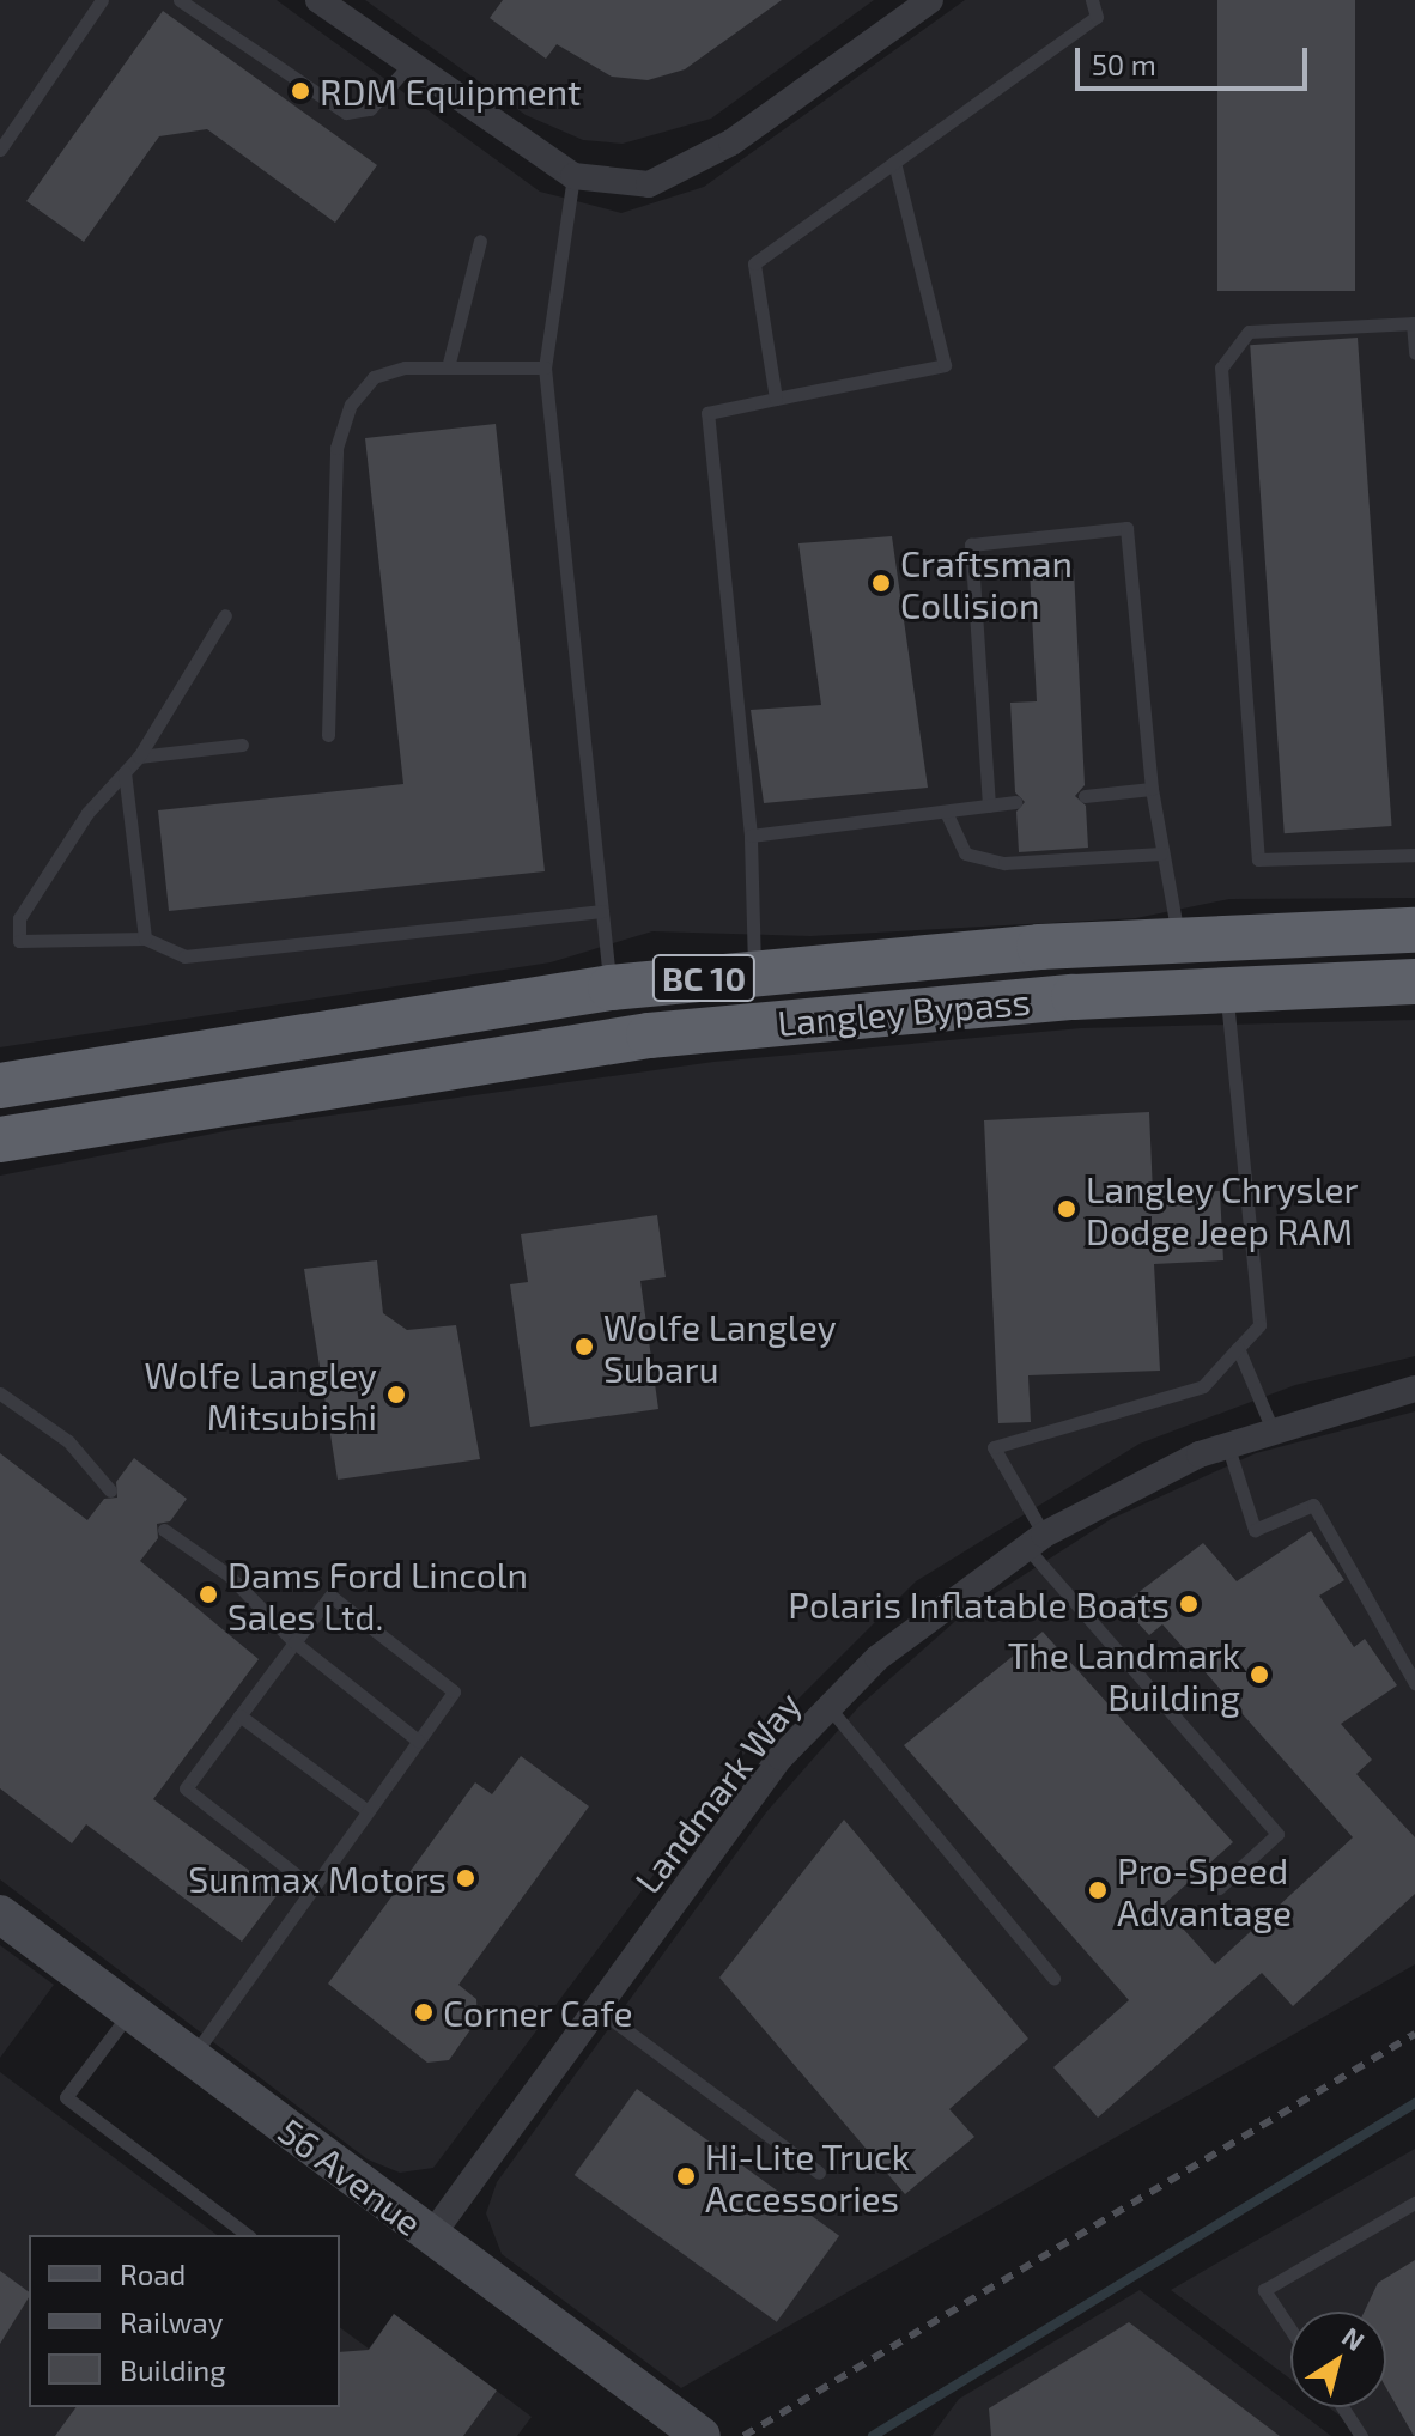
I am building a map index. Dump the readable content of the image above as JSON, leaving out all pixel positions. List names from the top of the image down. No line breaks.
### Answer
{"streets":{"highway":["BC 10","Langley Bypass"],"main road":["56 Avenue"],"street":["Landmark Way"]},"crossings":[["Landmark Way","56 Avenue"]],"places":["RDM Equipment","Craftsman Collision","Langley Chrysler Dodge Jeep RAM","Wolfe Langley Subaru","Wolfe Langley Mitsubishi","Dams Ford Lincoln Sales Ltd.","Polaris Inflatable Boats","The Landmark Building","Sunmax Motors","Pro-Speed Advantage","Corner Cafe","Hi-Lite Truck Accessories"],"legend":["Road","Railway","Building"],"scale_bar":"50 m","north":"top right"}
